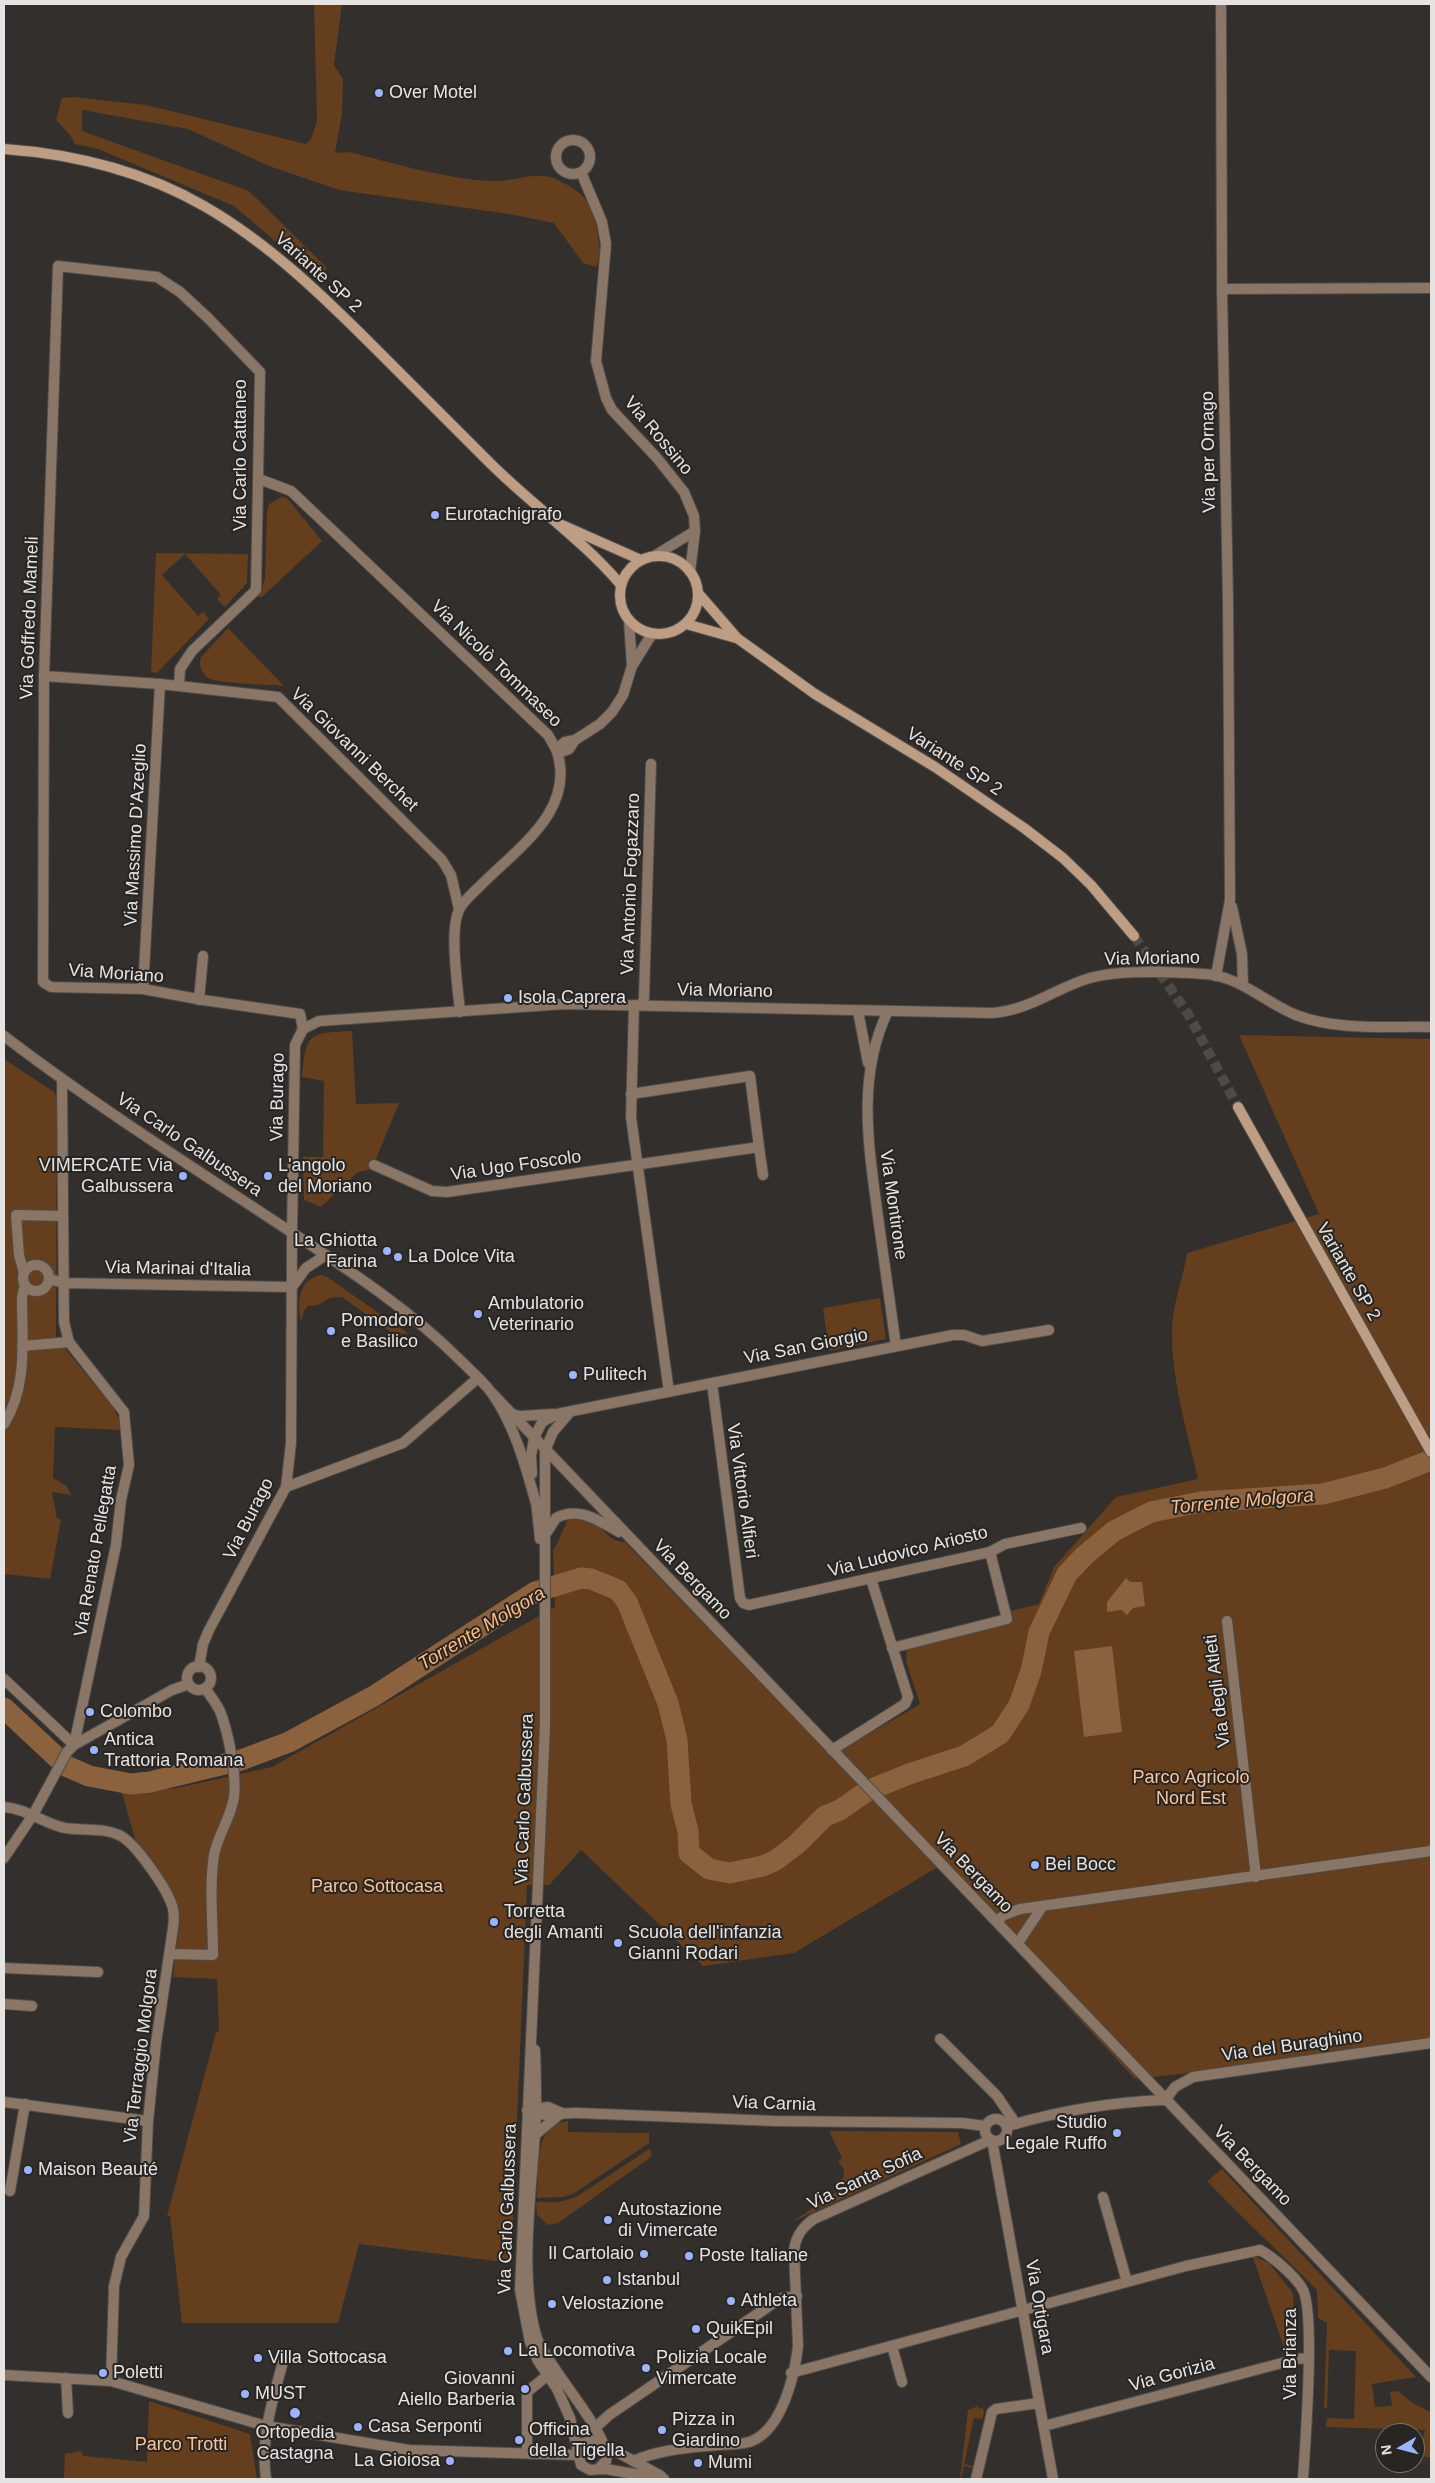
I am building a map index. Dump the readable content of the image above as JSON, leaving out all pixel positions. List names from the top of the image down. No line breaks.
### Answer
{"streets":{"main road":["Variante SP 2"],"street":["Via Rossino","Via per Ornago","Via Carlo Cattaneo","Via Goffredo Mameli","Via Nicolò Tommaseo","Via Giovanni Berchet","Via Massimo D'Azeglio","Via Antonio Fogazzaro","Via Moriano","Via Burago","Via Carlo Galbussera","Via Ugo Foscolo","Via Montirone","Via Marinai d'Italia","Via San Giorgio","Via Vittorio Alfieri","Via Renato Pellegatta","Via Ludovico Ariosto","Via Bergamo","Via degli Atleti","Via del Buraghino","Via Terraggio Molgora","Via Carnia","Via Santa Sofia","Via Ortigara","Via Brianza","Via Gorizia"]},"crossings":[["Variante SP 2","Via Rossino"],["Via per Ornago","Via Moriano"],["Via Carlo Cattaneo","Via Goffredo Mameli"],["Via Carlo Cattaneo","Via Nicolò Tommaseo"],["Via Carlo Cattaneo","Via Giovanni Berchet"],["Via Goffredo Mameli","Via Giovanni Berchet"],["Via Goffredo Mameli","Via Moriano"],["Via Nicolò Tommaseo","Via Giovanni Berchet"],["Via Giovanni Berchet","Via Massimo D'Azeglio"],["Via Massimo D'Azeglio","Via Moriano"],["Via Antonio Fogazzaro","Via Moriano"],["Via Moriano","Via Burago"],["Via Burago","Via Carlo Galbussera"],["Via Burago","Via Marinai d'Italia"],["Via Carlo Galbussera","Via Renato Pellegatta"],["Via Carlo Galbussera","Via Bergamo"],["Via Carlo Galbussera","Via Carnia"],["Via Montirone","Via San Giorgio"],["Via Marinai d'Italia","Via Renato Pellegatta"],["Via San Giorgio","Via Vittorio Alfieri"],["Via San Giorgio","Via Bergamo"],["Via Vittorio Alfieri","Via Ludovico Ariosto"],["Via Bergamo","Via del Buraghino"],["Via Bergamo","Via Santa Sofia"],["Via del Buraghino","Via Santa Sofia"],["Via Carnia","Via Santa Sofia"],["Via Santa Sofia","Via Ortigara"],["Via Ortigara","Via Gorizia"],["Via Brianza","Via Gorizia"]],"water":["Torrente Molgora"],"parks":["Parco Agricolo Nord Est","Parco Sottocasa","Parco Trotti"],"places":["Over Motel","Eurotachigrafo","Isola Caprera","VIMERCATE Via Galbussera","L'angolo del Moriano","La Ghiotta Farina","La Dolce Vita","Ambulatorio Veterinario","Pomodoro e Basilico","Pulitech","Colombo","Antica Trattoria Romana","Bei Bocc","Torretta degli Amanti","Scuola dell'infanzia Gianni Rodari","Studio Legale Ruffo","Maison Beauté","Autostazione di Vimercate","Il Cartolaio","Poste Italiane","Istanbul","Athleta","Velostazione","QuikEpil","La Locomotiva","Villa Sottocasa","Polizia Locale Vimercate","Poletti","Giovanni Aiello Barberia","MUST","Ortopedia Castagna","Casa Serponti","Pizza in Giardino","Officina della Tigella","La Gioiosa","Mumi"],"north":"left"}
